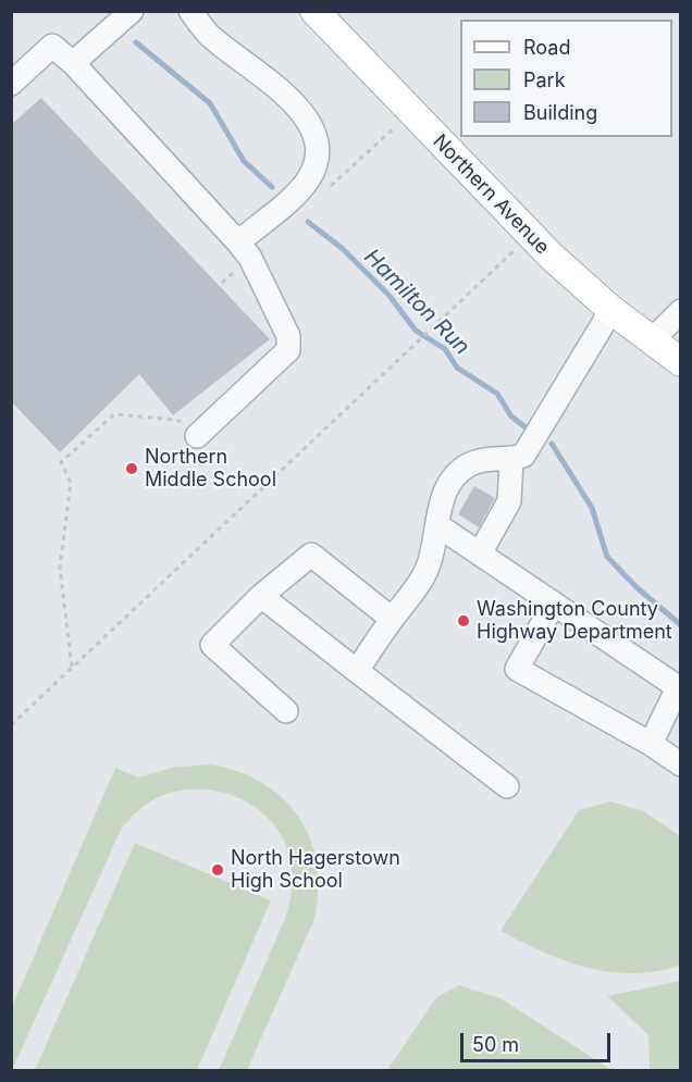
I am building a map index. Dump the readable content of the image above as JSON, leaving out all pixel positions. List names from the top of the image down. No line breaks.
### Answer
{"streets":{"main road":["Northern Avenue"]},"water":["Hamilton Run"],"places":["Northern Middle School","Washington County Highway Department","North Hagerstown High School"],"legend":["Road","Park","Building"],"scale_bar":"50 m"}
